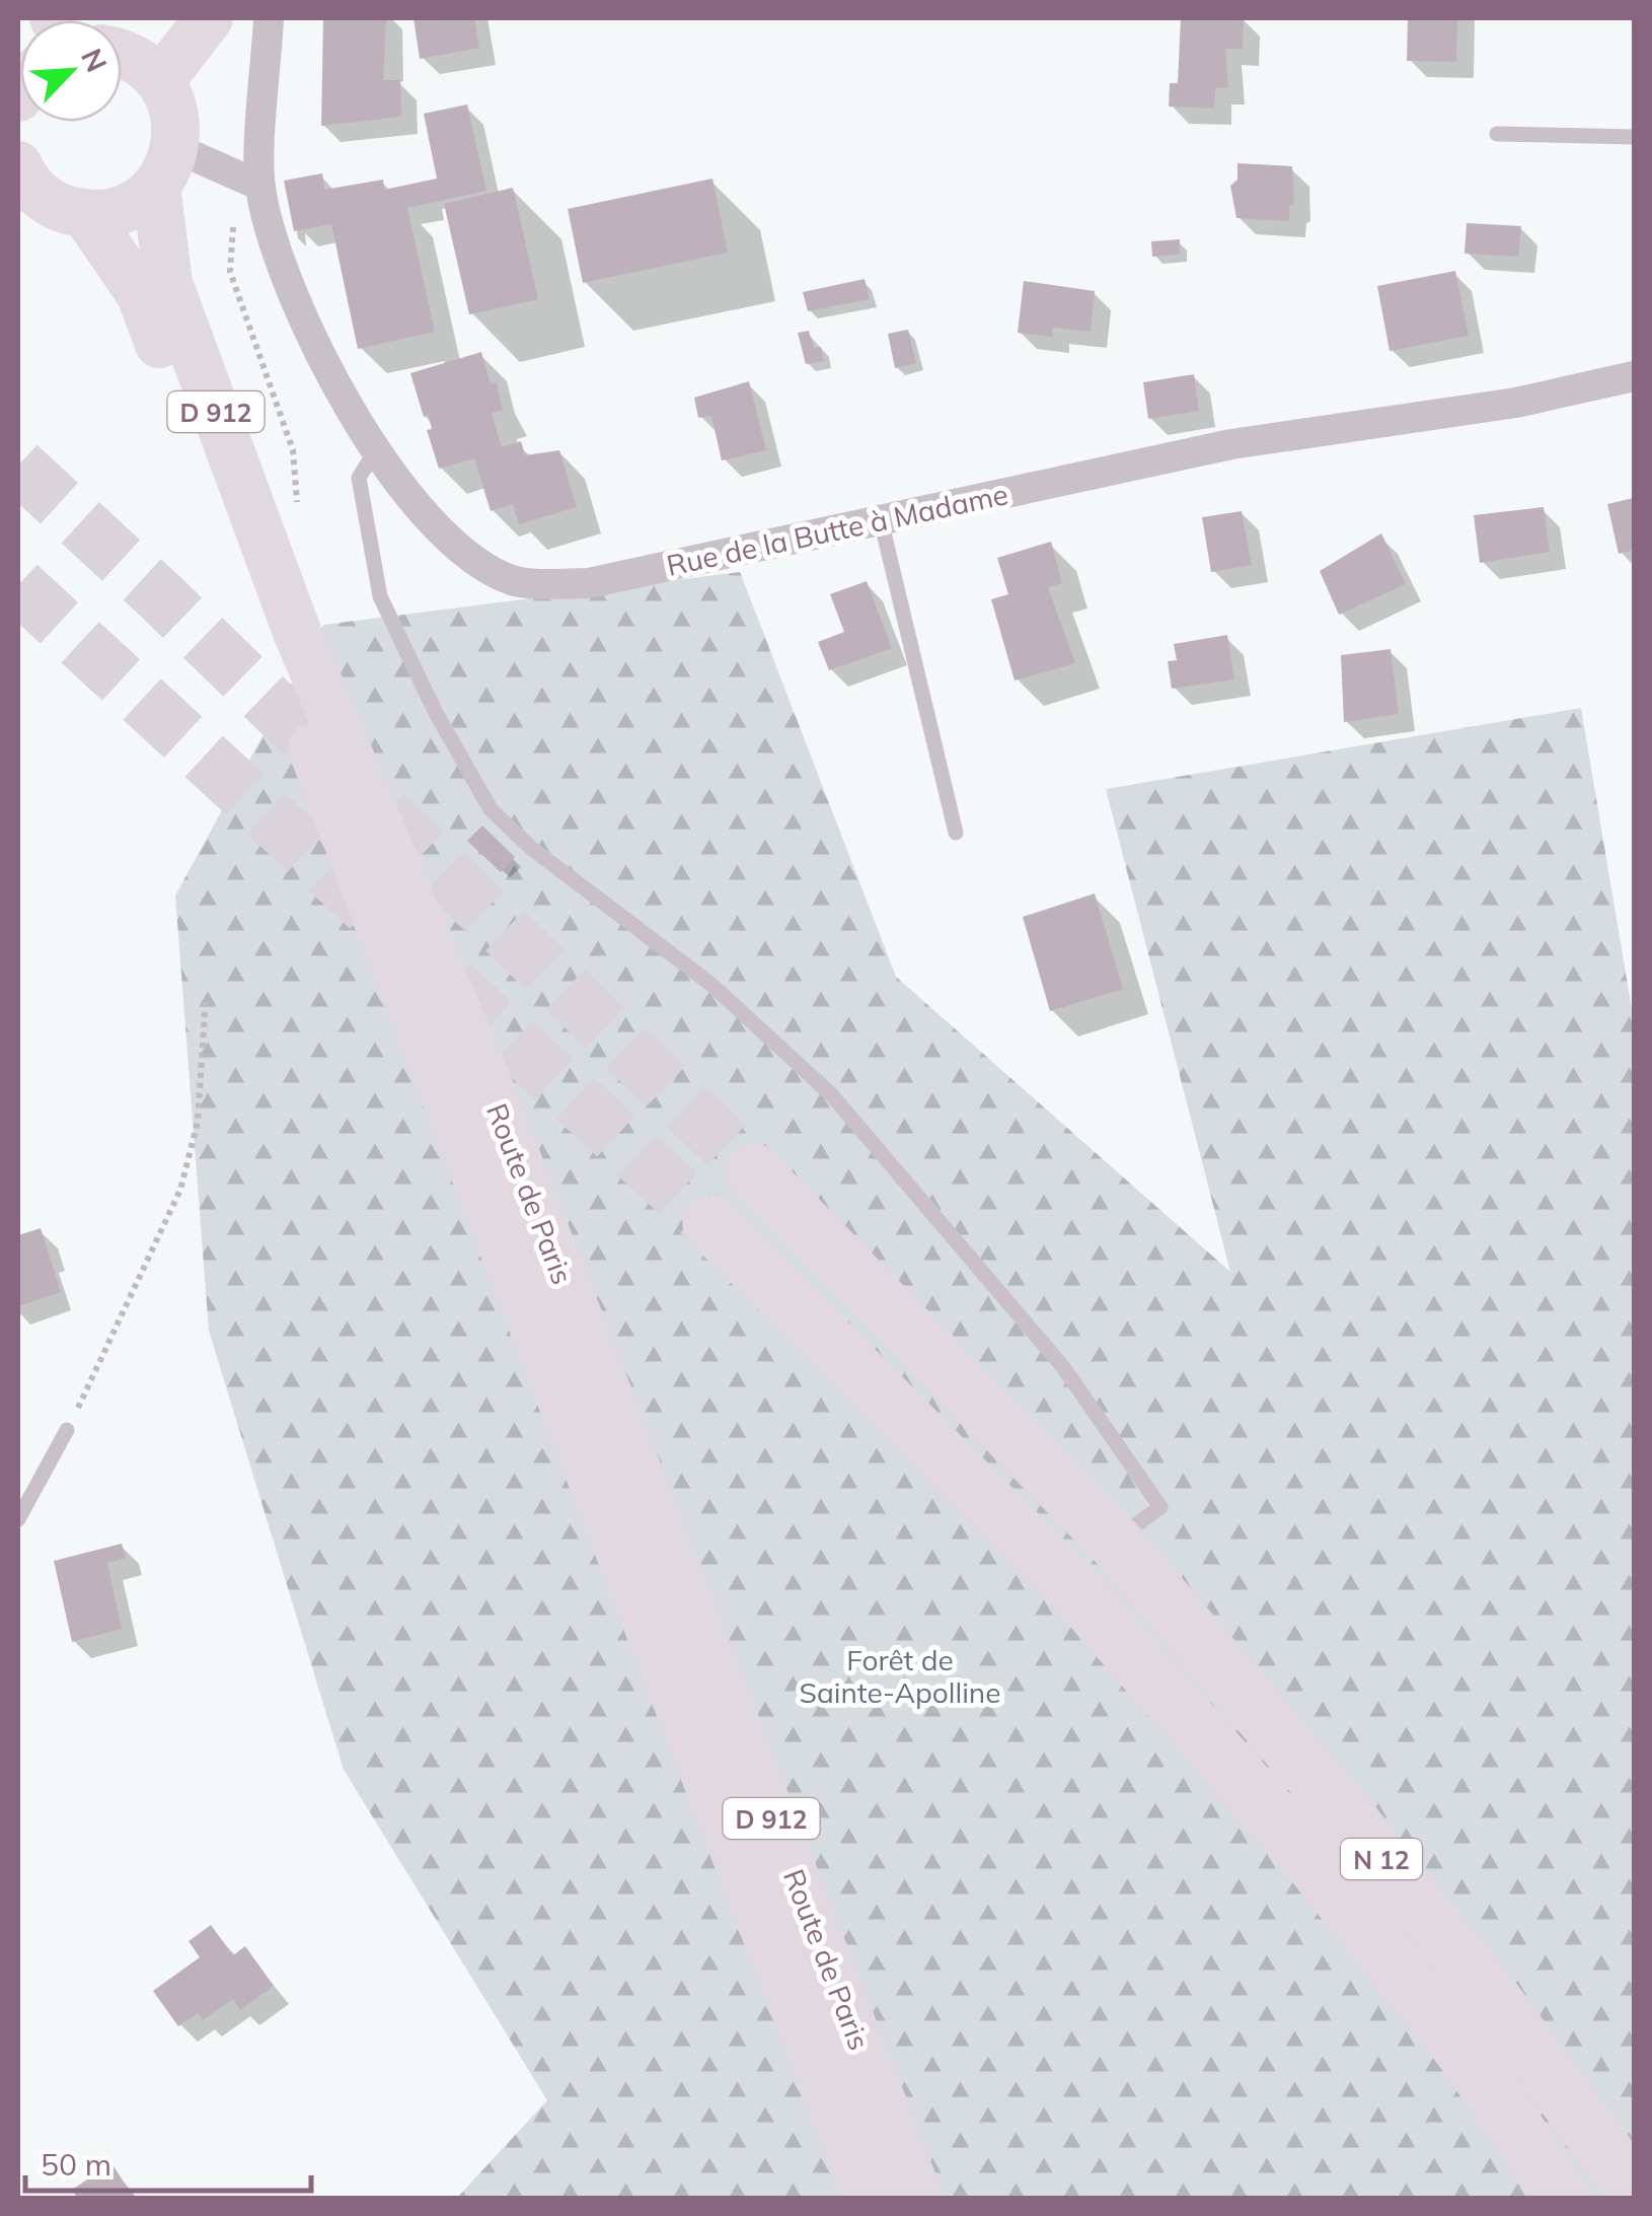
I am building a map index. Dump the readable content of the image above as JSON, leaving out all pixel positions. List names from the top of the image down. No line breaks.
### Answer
{"streets":{"highway":["N 12"],"main road":["D 912","Route de Paris"],"street":["Rue de la Butte à Madame"]},"parks":["Forêt de Sainte-Apolline"],"scale_bar":"50 m","north":"top right"}
